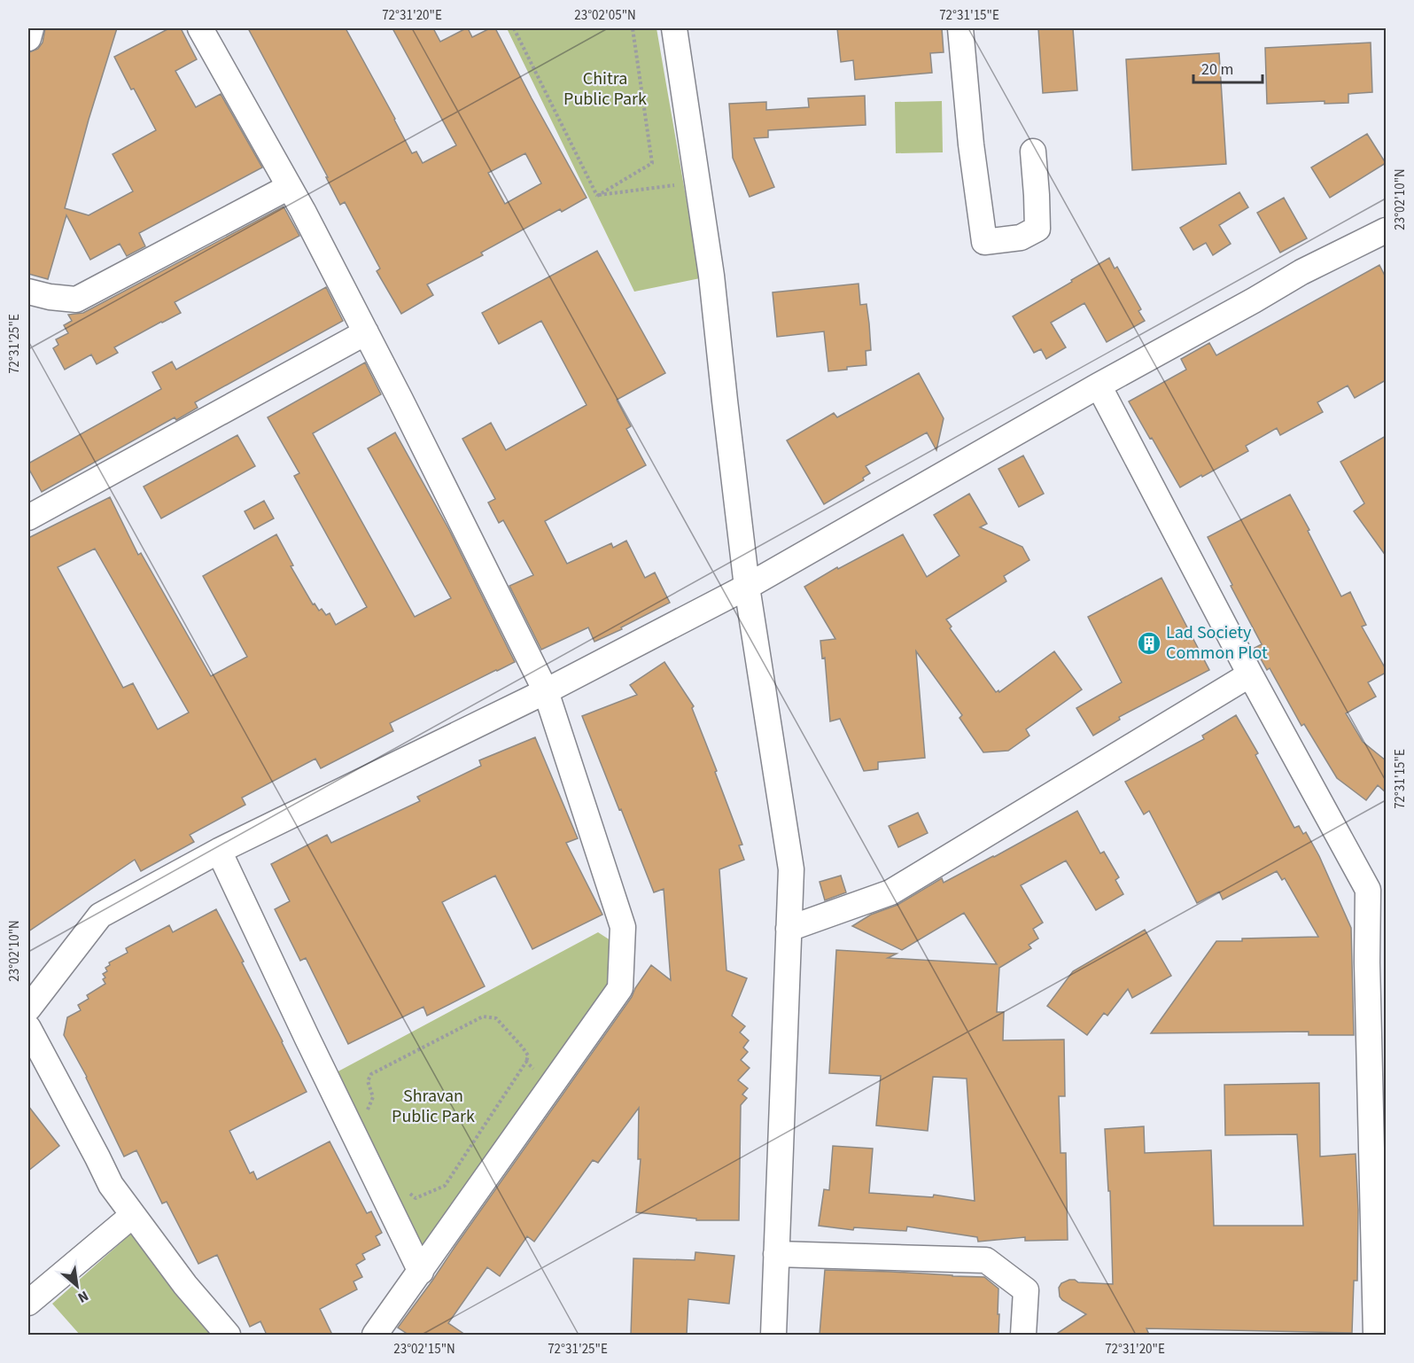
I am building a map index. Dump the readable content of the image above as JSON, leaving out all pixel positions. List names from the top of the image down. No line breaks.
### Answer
{"parks":["Chitra Public Park","Shravan Public Park"],"places":{"building":["Lad Society Common Plot"]},"scale_bar":"20 m","north":"bottom right","coordinates":["72°31'20\"E","23°02'05\"N","72°31'15\"E","23°02'10\"N","72°31'25\"E","23°02'15\"N"]}
